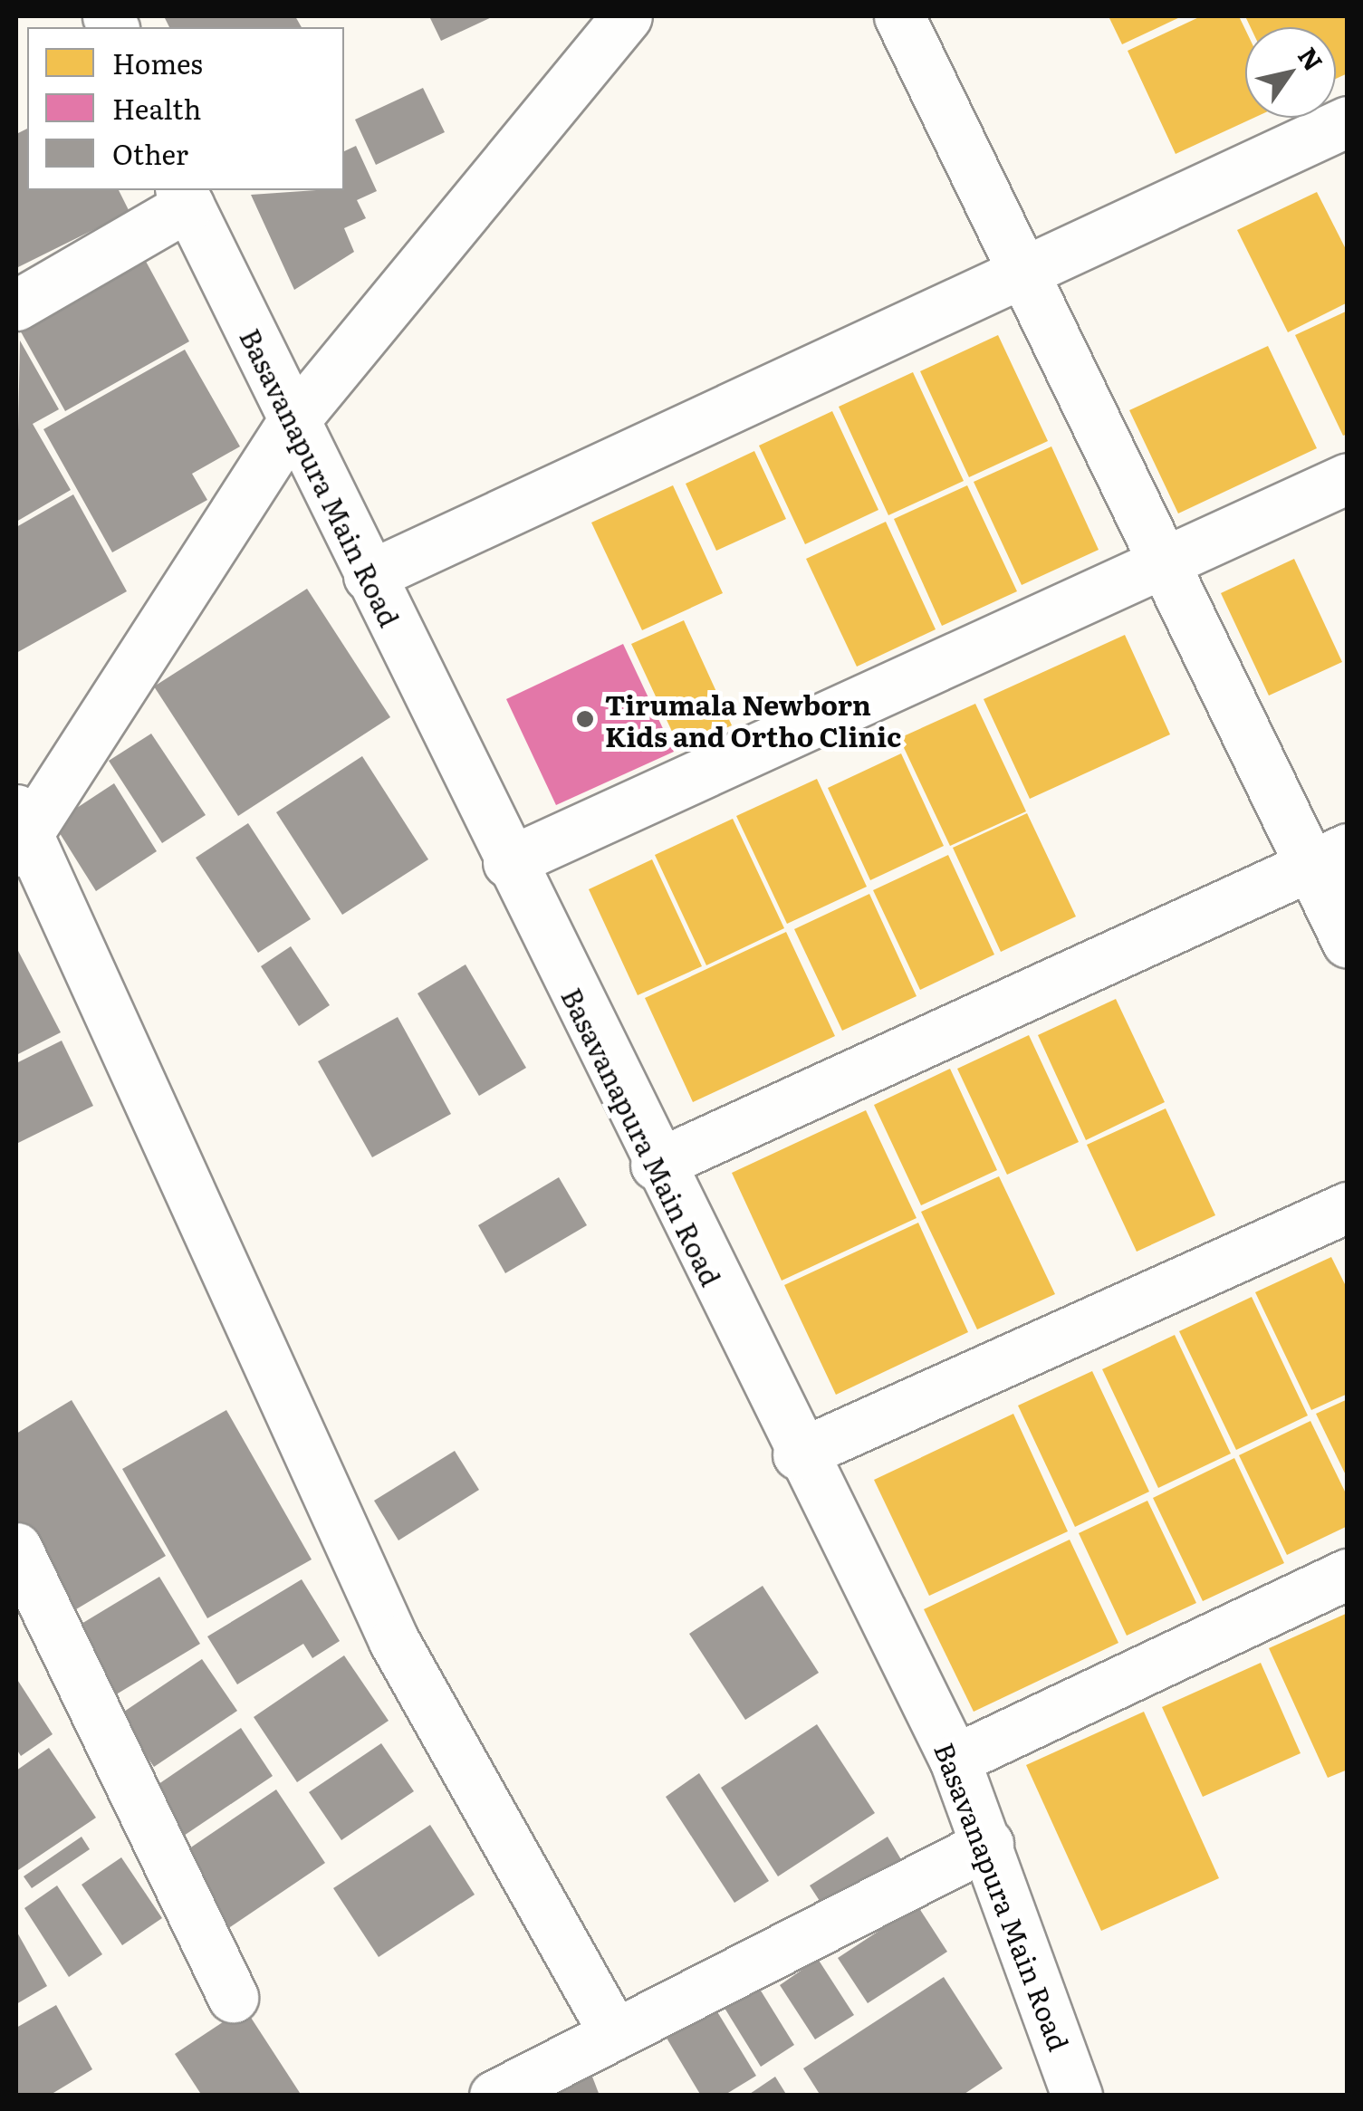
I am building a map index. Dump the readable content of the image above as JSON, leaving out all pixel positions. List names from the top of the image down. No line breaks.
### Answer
{"streets":{"street":["Basavanapura Main Road"]},"places":["Tirumala Newborn Kids and Ortho Clinic"],"legend":["Homes","Health","Other"],"north":"top right"}
